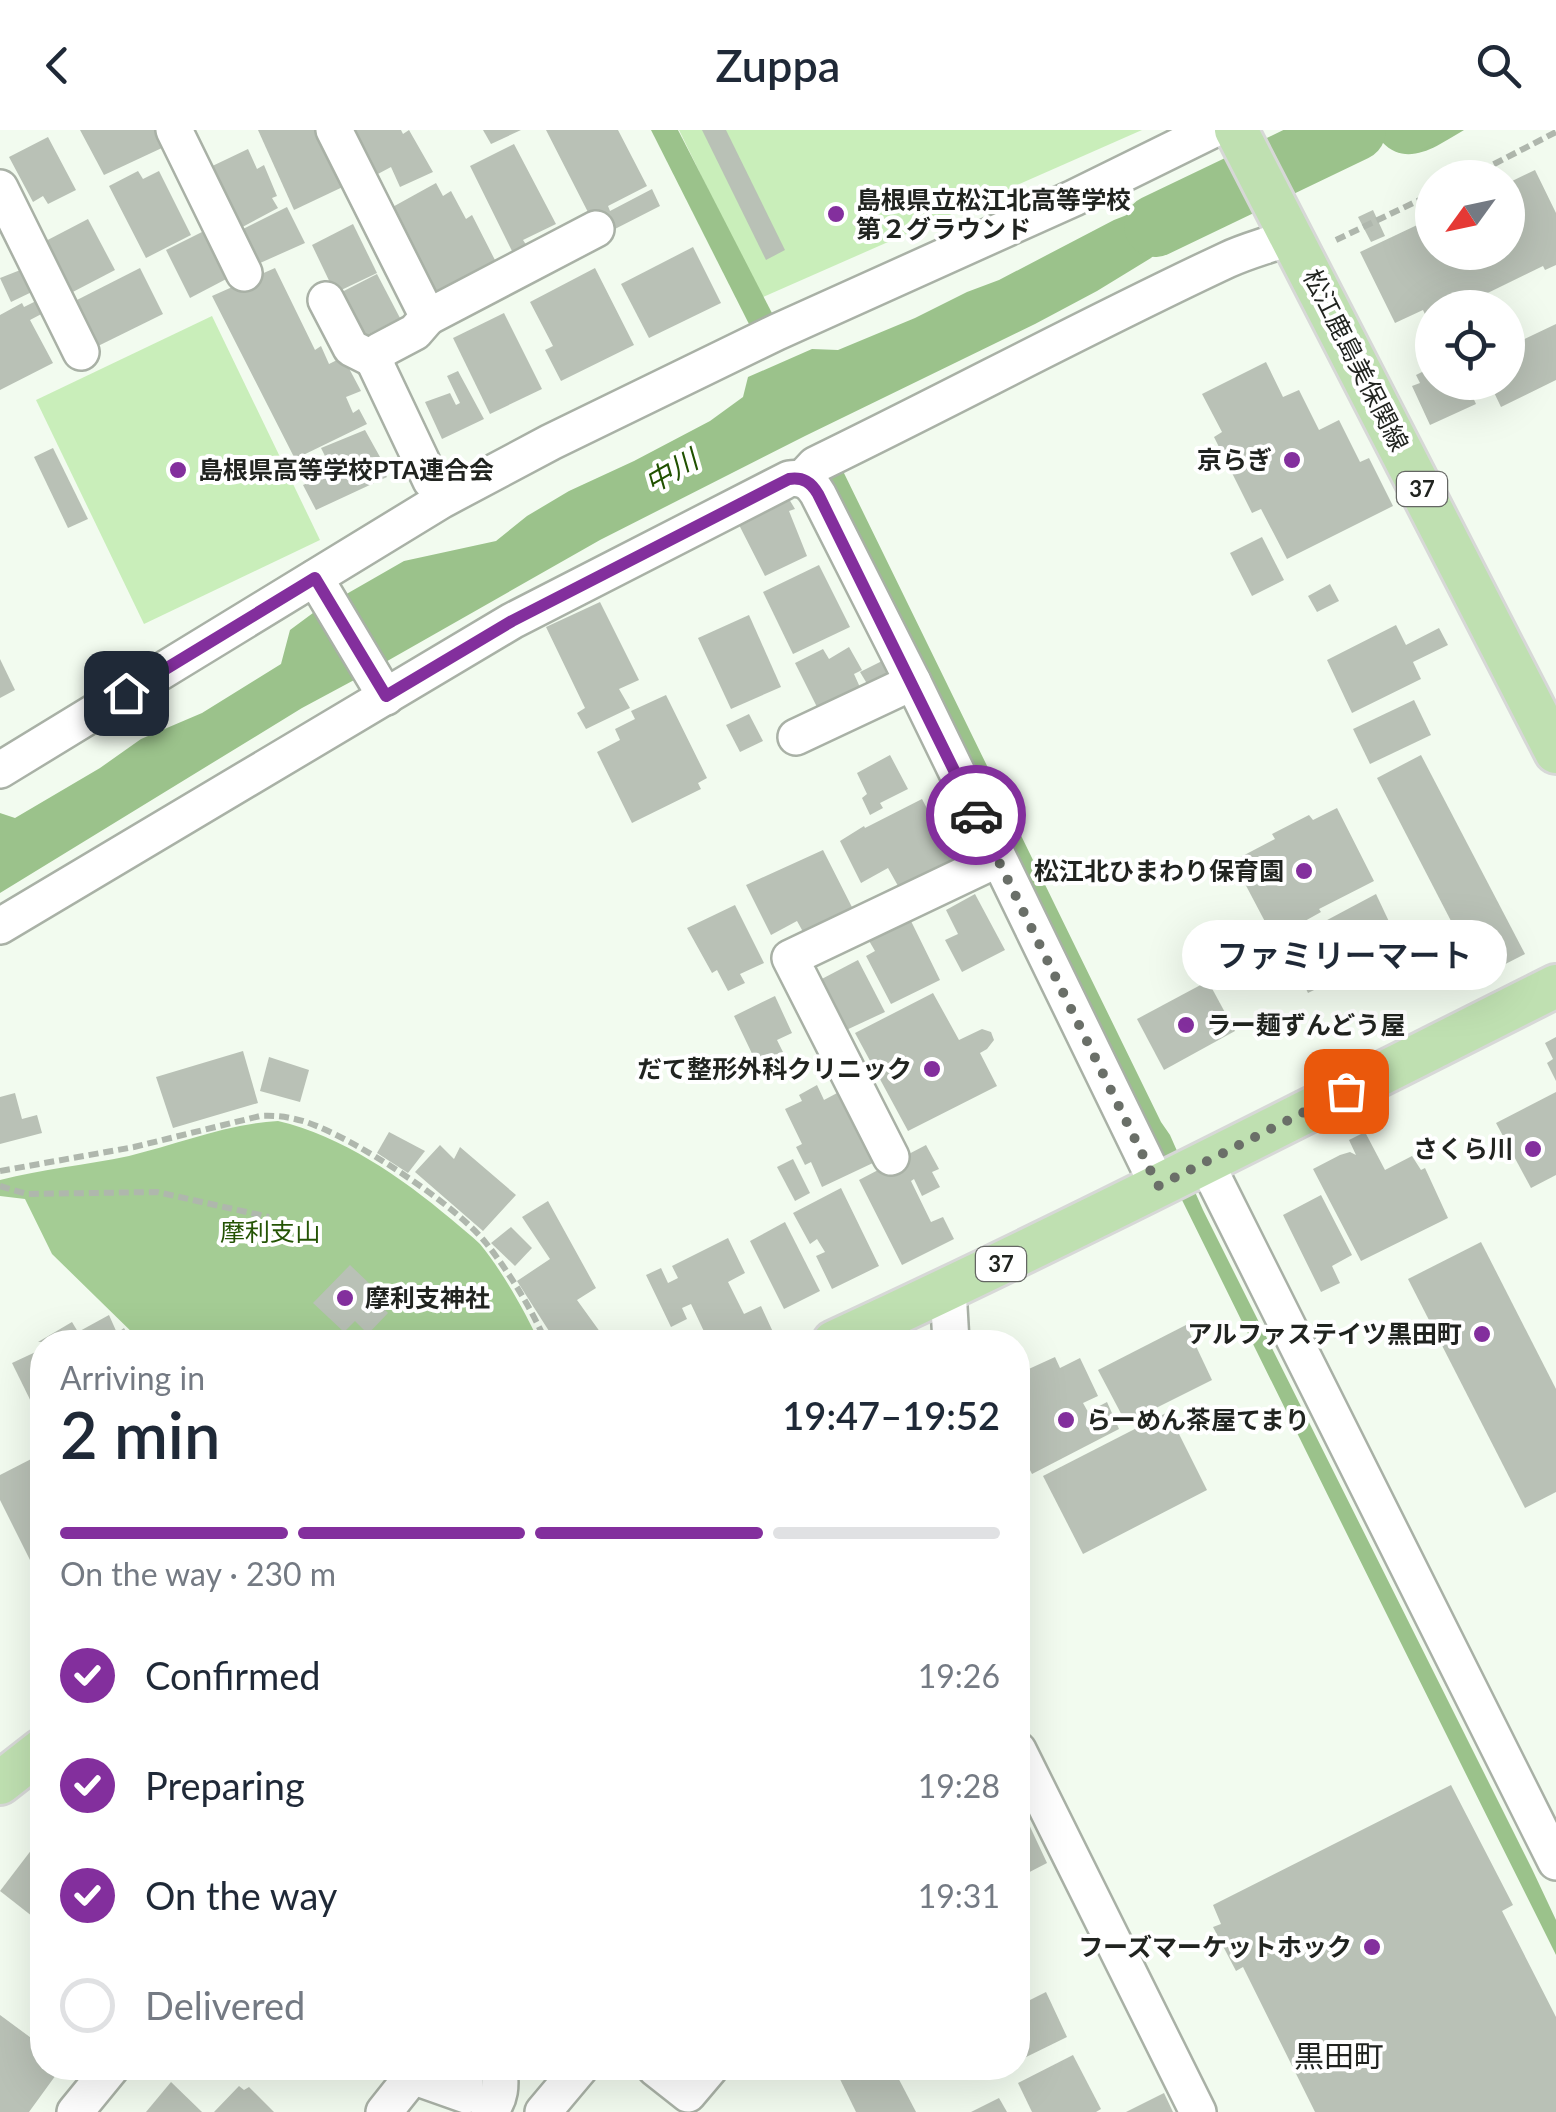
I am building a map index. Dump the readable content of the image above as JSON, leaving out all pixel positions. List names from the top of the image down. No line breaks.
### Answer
{"streets":{"main road":["松江鹿島美保関線","37"]},"districts":["黒田町"],"water":["中川"],"parks":["摩利支山"],"places":["島根県立松江北高等学校 第２グラウンド","京らぎ","島根県高等学校PTA連合会","松江北ひまわり保育園","ラー麺ずんどう屋","だて整形外科クリニック","ファミリーマート","さくら川","摩利支神社","アルファステイツ黒田町","らーめん茶屋てまり","フーズマーケットホック"],"north":"bottom left","page":{"header":"Zuppa","bubble":"ファミリーマート","heading":["2 min","Arriving in","19:47–19:52"],"bar":"On the way · 230 m","list":[["Confirmed","19:26"],["Preparing","19:28"],["On the way","19:31"],"Delivered"]}}
